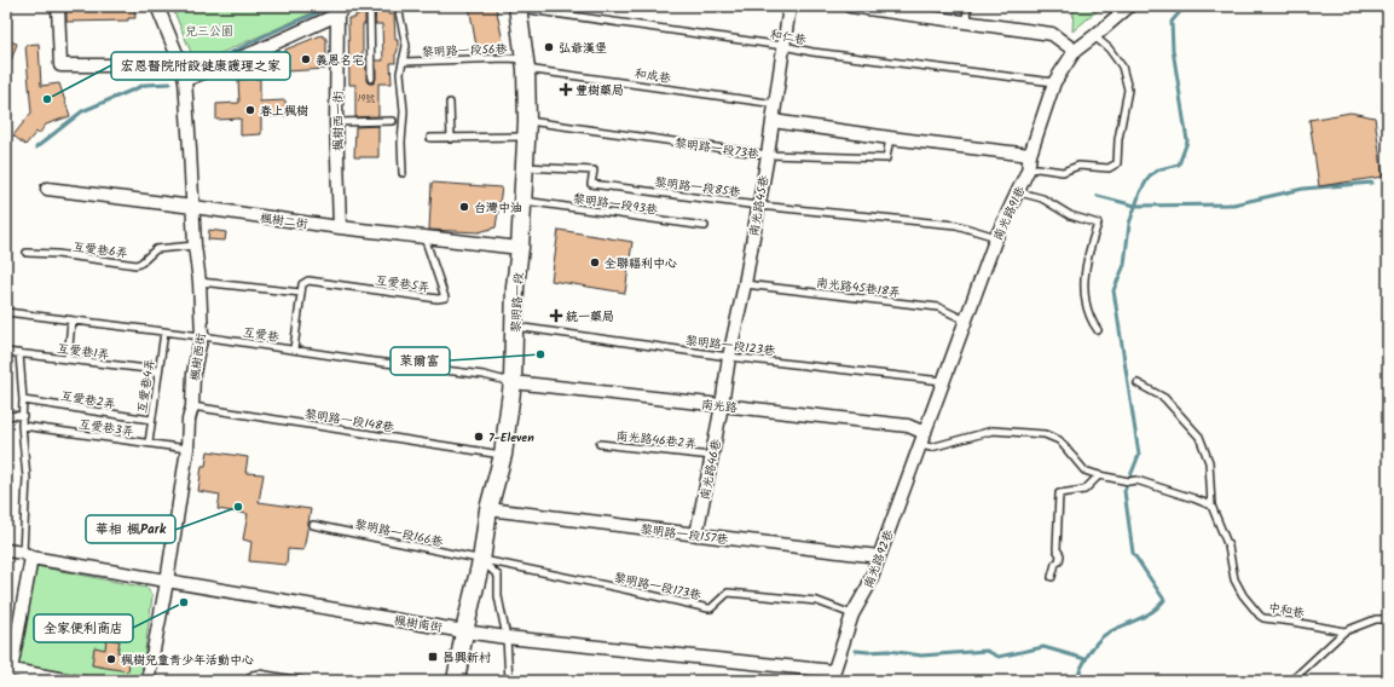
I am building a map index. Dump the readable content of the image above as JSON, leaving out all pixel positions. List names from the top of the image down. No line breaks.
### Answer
{"streets":{"main road":["黎明路一段"],"street":["楓樹西一街","南光路45巷","南光路91巷","楓樹二街","楓樹西街","南光路","南光路46巷","黎明路一段157巷","南光路92巷","楓樹南街"],"lane":["和仁巷","黎明路一段56巷","和成巷","黎明路一段73巷","黎明路一段85巷","黎明路一段93巷","互愛巷6弄","互愛巷5弄","南光路45巷18弄","互愛巷","黎明路一段123巷","互愛巷1弄","互愛巷4弄","互愛巷2弄","黎明路一段148巷","互愛巷3弄","南光路46巷2弄","黎明路一段166巷","黎明路一段173巷","中和巷"]},"crossings":[["和仁巷","南光路45巷"],["和仁巷","南光路91巷"],["和仁巷","黎明路一段"],["黎明路一段56巷","和成巷"],["黎明路一段56巷","黎明路一段"],["和成巷","南光路45巷"],["和成巷","黎明路一段"],["楓樹西一街","楓樹二街"],["黎明路一段73巷","南光路45巷"],["黎明路一段73巷","黎明路一段"],["黎明路一段85巷","南光路45巷"],["黎明路一段85巷","南光路91巷"],["黎明路一段85巷","黎明路一段"],["黎明路一段93巷","黎明路一段"],["南光路45巷","南光路45巷18弄"],["南光路45巷","黎明路一段123巷"],["南光路45巷","南光路"],["南光路45巷","南光路46巷"],["南光路91巷","南光路45巷18弄"],["南光路91巷","黎明路一段123巷"],["南光路91巷","南光路"],["南光路91巷","南光路92巷"],["楓樹二街","互愛巷5弄"],["楓樹二街","黎明路一段"],["楓樹二街","楓樹西街"],["互愛巷6弄","楓樹西街"],["黎明路一段","互愛巷"],["黎明路一段","黎明路一段123巷"],["黎明路一段","南光路"],["黎明路一段","黎明路一段148巷"],["黎明路一段","黎明路一段166巷"],["黎明路一段","黎明路一段157巷"],["黎明路一段","黎明路一段173巷"],["黎明路一段","楓樹南街"],["互愛巷","楓樹西街"],["互愛巷","互愛巷4弄"],["互愛巷","南光路"],["互愛巷1弄","互愛巷4弄"],["楓樹西街","黎明路一段148巷"],["楓樹西街","互愛巷3弄"],["楓樹西街","楓樹南街"],["互愛巷4弄","互愛巷2弄"],["互愛巷4弄","互愛巷3弄"],["南光路","南光路46巷"],["南光路","南光路92巷"],["南光路46巷2弄","南光路46巷"],["南光路46巷","黎明路一段157巷"],["黎明路一段166巷","黎明路一段173巷"],["黎明路一段157巷","南光路92巷"],["南光路92巷","黎明路一段173巷"],["南光路92巷","楓樹南街"]],"parks":["兒三公園"],"places":{"other":["弘爺漢堡","義恩名宅","宏恩醫院附設健康護理之家","春上楓樹","台灣中油","全聯福利中心","萊爾富","7-Eleven","華相 楓Park","全家便利商店","楓樹兒童青少年活動中心"],"health":["豐樹藥局","統一藥局"],"transit":["昌興新村"]},"house_numbers":["19號"]}
